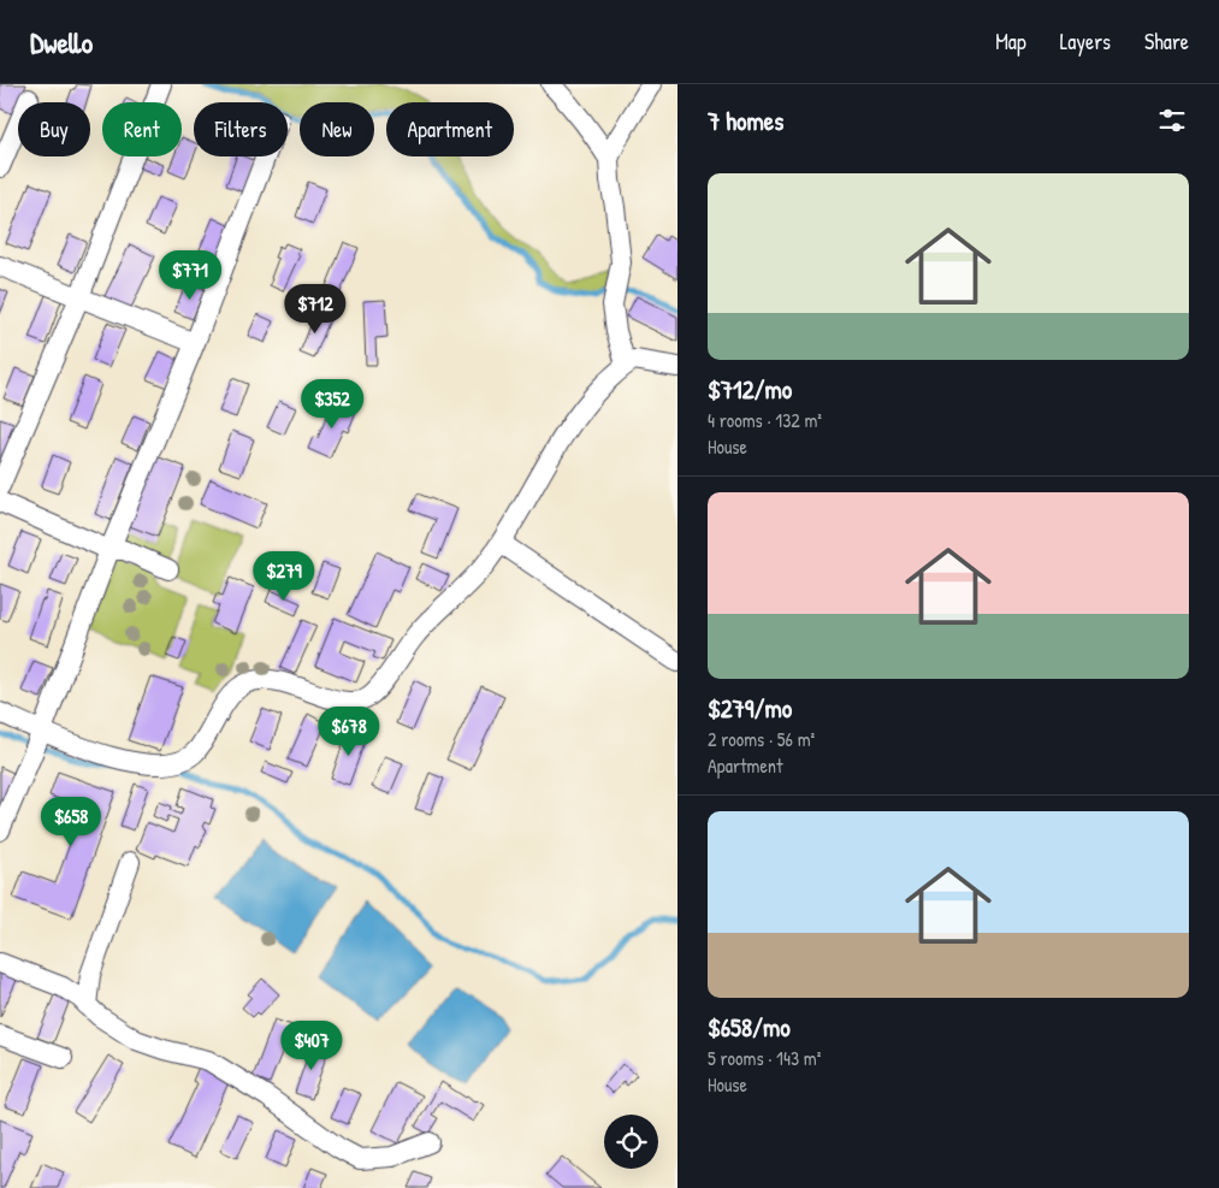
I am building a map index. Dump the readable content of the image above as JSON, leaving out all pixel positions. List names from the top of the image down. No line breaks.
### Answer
{"page":{"header":"Dwello","nav":["Map","Layers","Share"],"heading":"7 homes","chip":["Buy","Rent","Filters","New","Apartment"],"list":[{"name":"$712/mo","note":"4 rooms · 132 m² · House"},{"name":"$279/mo","note":"2 rooms · 56 m² · Apartment"},{"name":"$658/mo","note":"5 rooms · 143 m² · House"}],"price":["$771","$712","$352","$279","$678","$658","$407"]}}
